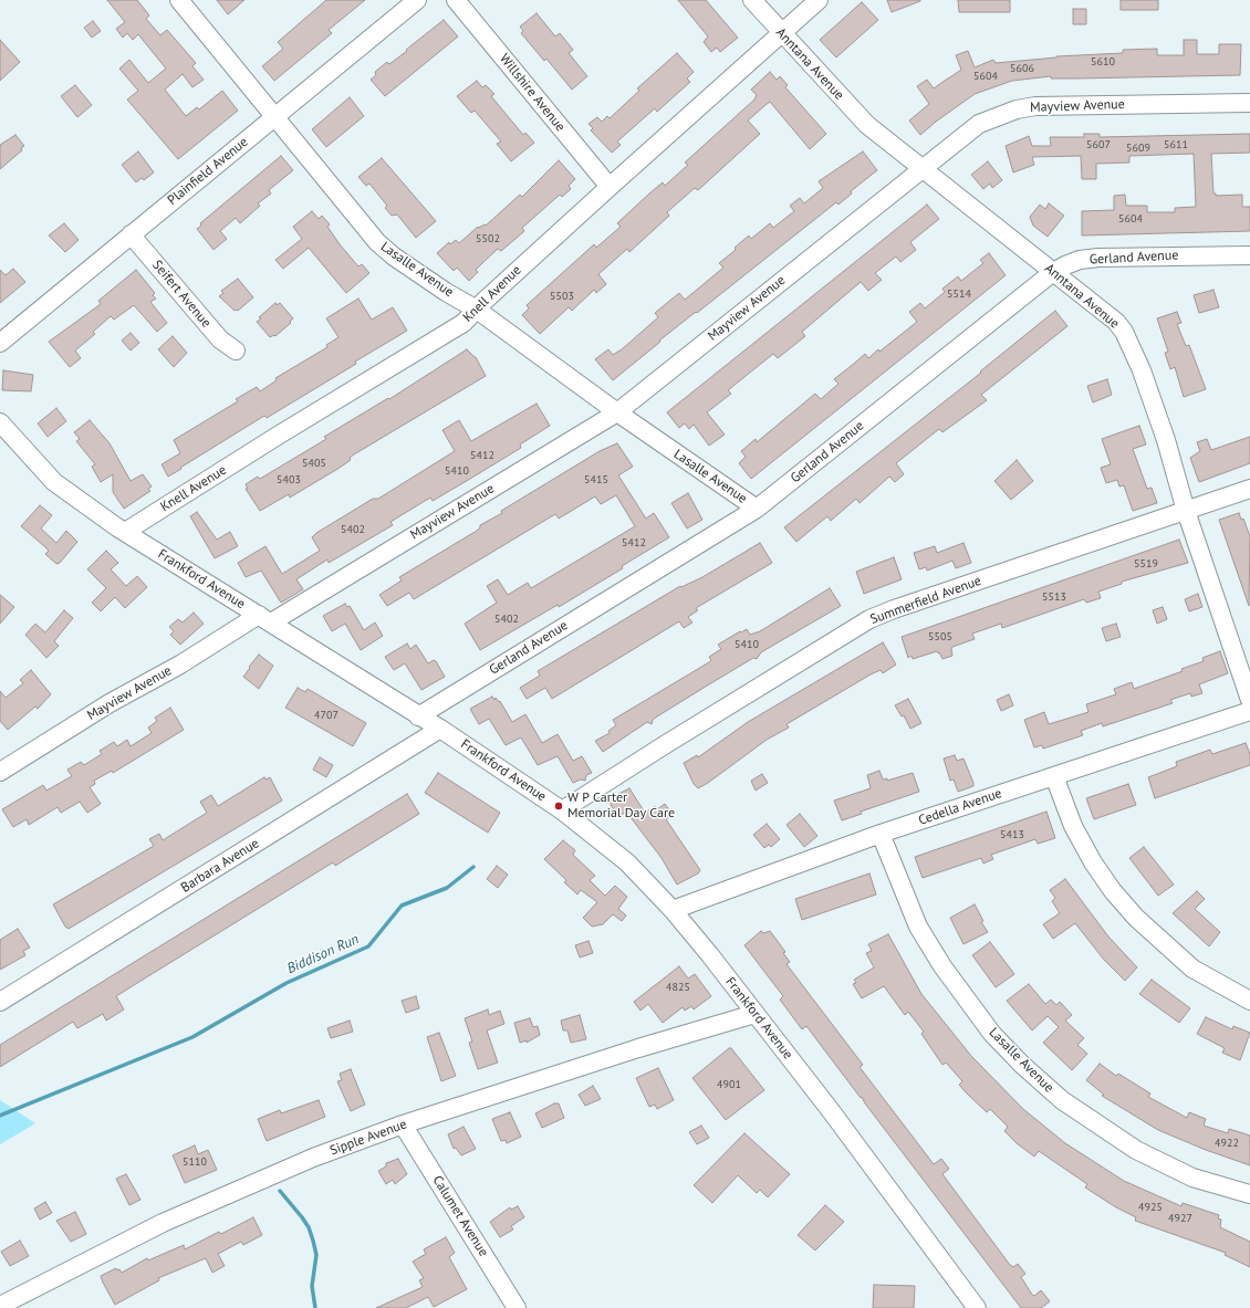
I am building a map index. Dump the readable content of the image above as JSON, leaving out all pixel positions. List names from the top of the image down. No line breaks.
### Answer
{"streets":{"street":["Anntana Avenue","Willshire Avenue","Mayview Avenue","Plainfield Avenue","Gerland Avenue","Lasalle Avenue","Seifert Avenue","Knell Avenue","Frankford Avenue","Summerfield Avenue","Cedella Avenue","Barbara Avenue","Sipple Avenue","Calumet Avenue"]},"crossings":[["Anntana Avenue","Mayview Avenue"],["Anntana Avenue","Gerland Avenue"],["Anntana Avenue","Knell Avenue"],["Anntana Avenue","Summerfield Avenue"],["Willshire Avenue","Knell Avenue"],["Mayview Avenue","Lasalle Avenue"],["Mayview Avenue","Frankford Avenue"],["Plainfield Avenue","Lasalle Avenue"],["Plainfield Avenue","Seifert Avenue"],["Gerland Avenue","Lasalle Avenue"],["Gerland Avenue","Frankford Avenue"],["Lasalle Avenue","Knell Avenue"],["Lasalle Avenue","Cedella Avenue"],["Knell Avenue","Frankford Avenue"],["Frankford Avenue","Summerfield Avenue"],["Frankford Avenue","Cedella Avenue"],["Frankford Avenue","Barbara Avenue"],["Frankford Avenue","Sipple Avenue"],["Sipple Avenue","Calumet Avenue"]],"water":["Biddison Run"],"places":["W P Carter Memorial Day Care"],"house_numbers":["5610","5606","5604","5607","5611","5609","5604","5502","5514","5503","5412","5405","5410","5403","5415","5402","5412","5519","5513","5402","5505","5410","4707","5413","4825","4901","4922","5110","4925","4927"]}
